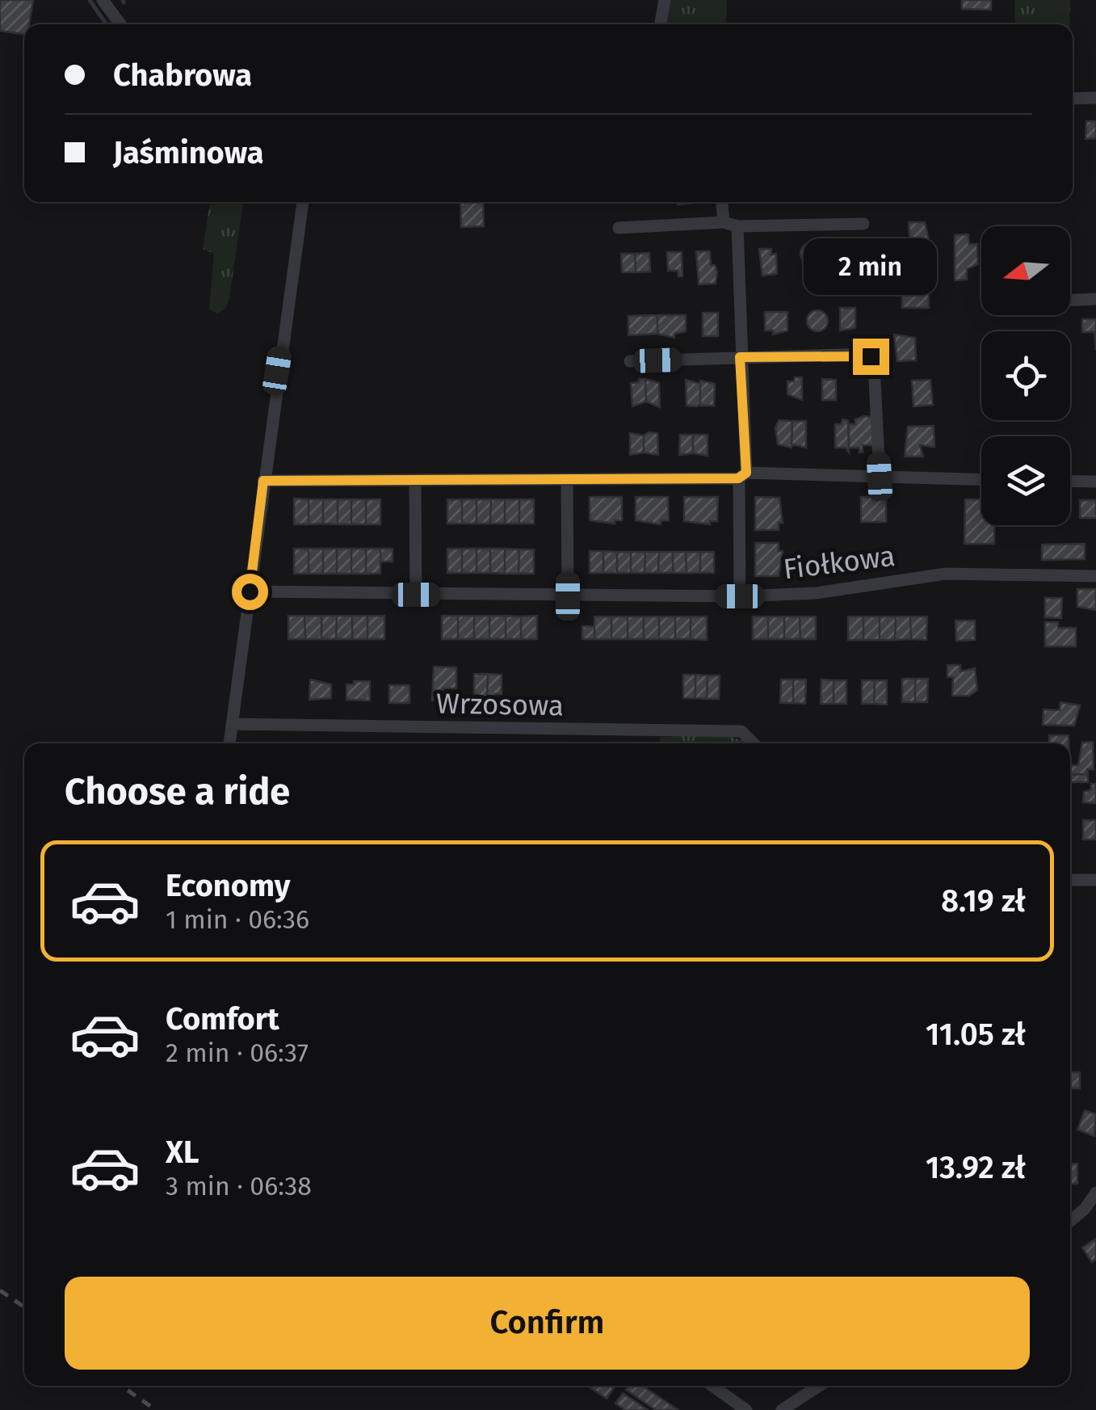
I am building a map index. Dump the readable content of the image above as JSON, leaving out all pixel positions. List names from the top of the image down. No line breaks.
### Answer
{"streets":{"street":["Fiołkowa","Wrzosowa"]},"north":"left","page":{"banner":["Chabrowa","Jaśminowa"],"bubble":"2 min","heading":"Choose a ride","list":[{"name":"Economy","note":"1 min · 06:36","value":"8.19 zł"},{"name":"Comfort","note":"2 min · 06:37","value":"11.05 zł"},{"name":"XL","note":"3 min · 06:38","value":"13.92 zł"}],"buttons":"Confirm"}}
